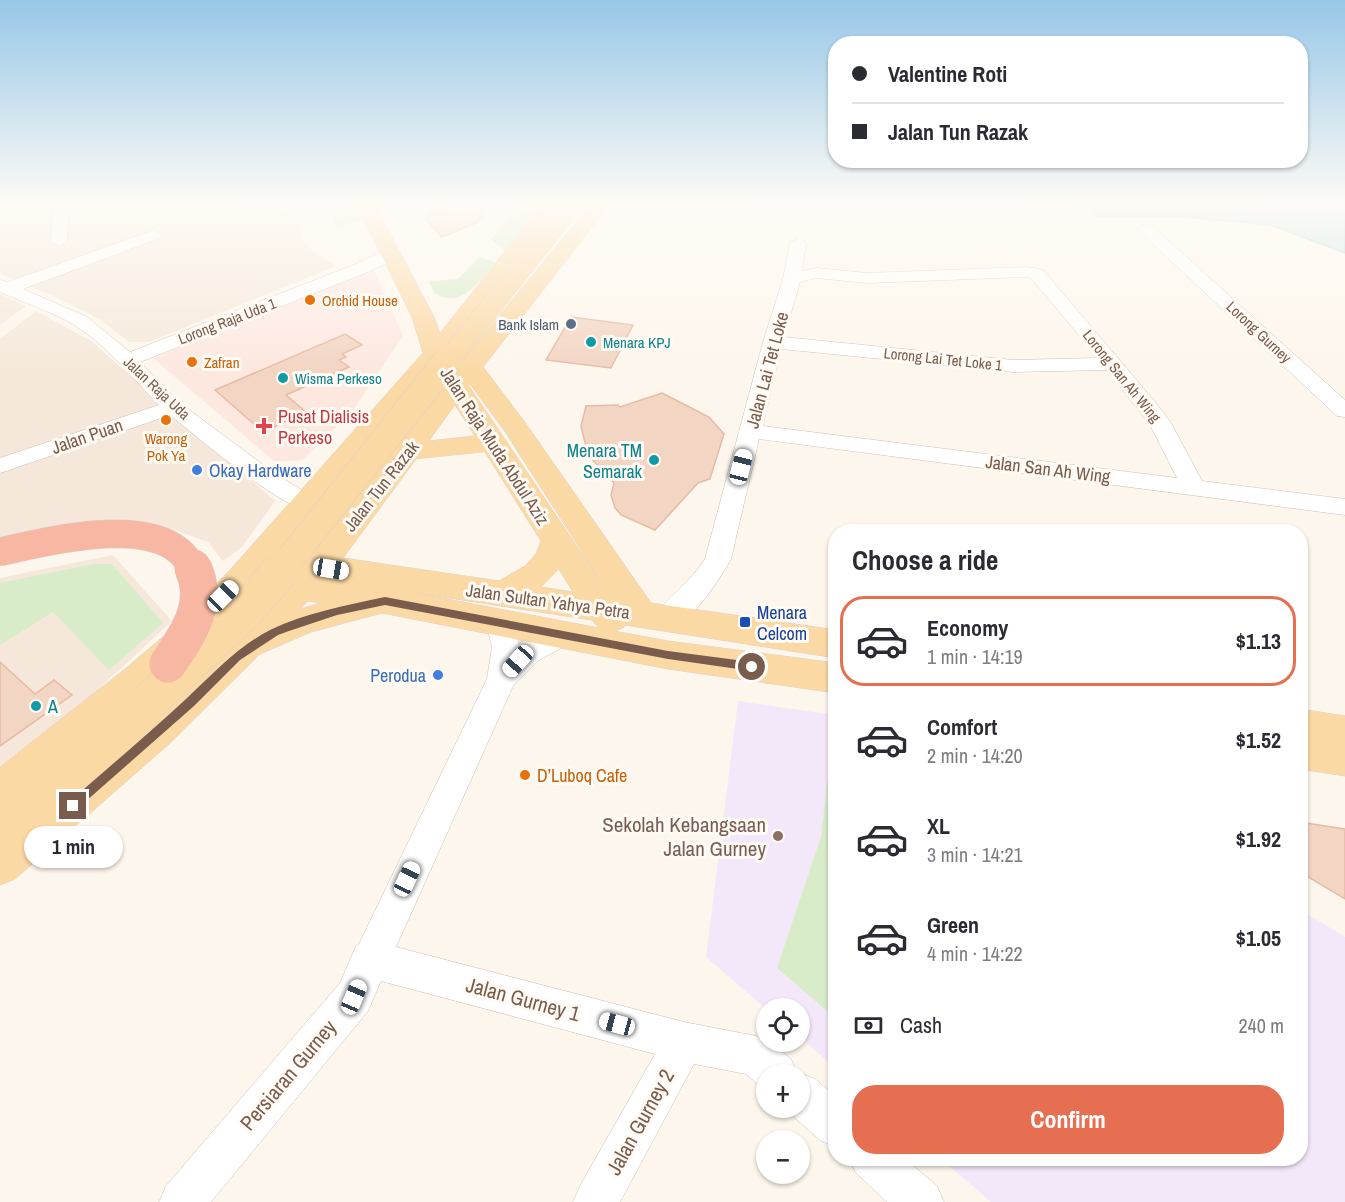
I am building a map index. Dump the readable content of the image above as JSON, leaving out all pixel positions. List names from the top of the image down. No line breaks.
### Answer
{"streets":{"main road":["Jalan Raja Muda Abdul Aziz","Jalan Tun Razak","Jalan Sultan Yahya Petra"],"street":["Lorong Raja Uda 1","Lorong Gurney","Lorong Lai Tet Loke 1","Jalan Lai Tet Loke","Lorong San Ah Wing","Jalan Raja Uda","Jalan Puan","Jalan San Ah Wing","Jalan Gurney 1","Persiaran Gurney","Jalan Gurney 2"]},"crossings":[["Lorong Raja Uda 1","Jalan Raja Uda"],["Lorong Lai Tet Loke 1","Jalan Lai Tet Loke"],["Lorong Lai Tet Loke 1","Lorong San Ah Wing"],["Jalan Lai Tet Loke","Lorong San Ah Wing"],["Jalan Lai Tet Loke","Jalan Raja Muda Abdul Aziz"],["Jalan Lai Tet Loke","Jalan San Ah Wing"],["Jalan Lai Tet Loke","Jalan Sultan Yahya Petra"],["Lorong San Ah Wing","Jalan San Ah Wing"],["Jalan Raja Uda","Jalan Puan"],["Jalan Raja Muda Abdul Aziz","Jalan Tun Razak"],["Jalan Raja Muda Abdul Aziz","Jalan Sultan Yahya Petra"],["Jalan Raja Muda Abdul Aziz","Persiaran Gurney"],["Jalan Tun Razak","Jalan Sultan Yahya Petra"],["Jalan Tun Razak","Persiaran Gurney"],["Jalan Sultan Yahya Petra","Persiaran Gurney"],["Jalan Gurney 1","Persiaran Gurney"],["Jalan Gurney 1","Jalan Gurney 2"]],"places":{"other":["Orchid House","Bank Islam","Menara KPJ","Zafran","Wisma Perkeso","Warong Pok Ya","Menara TM Semarak","Okay Hardware","Perodua","A","D’Luboq Cafe","Sekolah Kebangsaan Jalan Gurney"],"health":["Pusat Dialisis Perkeso"],"transit":["Menara Celcom"]},"page":{"banner":["Valentine Roti","Jalan Tun Razak"],"heading":"Choose a ride","list":[{"name":"Economy","note":"1 min · 14:19","value":"$1.13"},{"name":"Comfort","note":"2 min · 14:20","value":"$1.52"},{"name":"XL","note":"3 min · 14:21","value":"$1.92"},{"name":"Green","note":"4 min · 14:22","value":"$1.05"}],"bubble":"1 min","pay":["Cash","240 m"],"map_buttons":["+","−"],"buttons":"Confirm"}}
